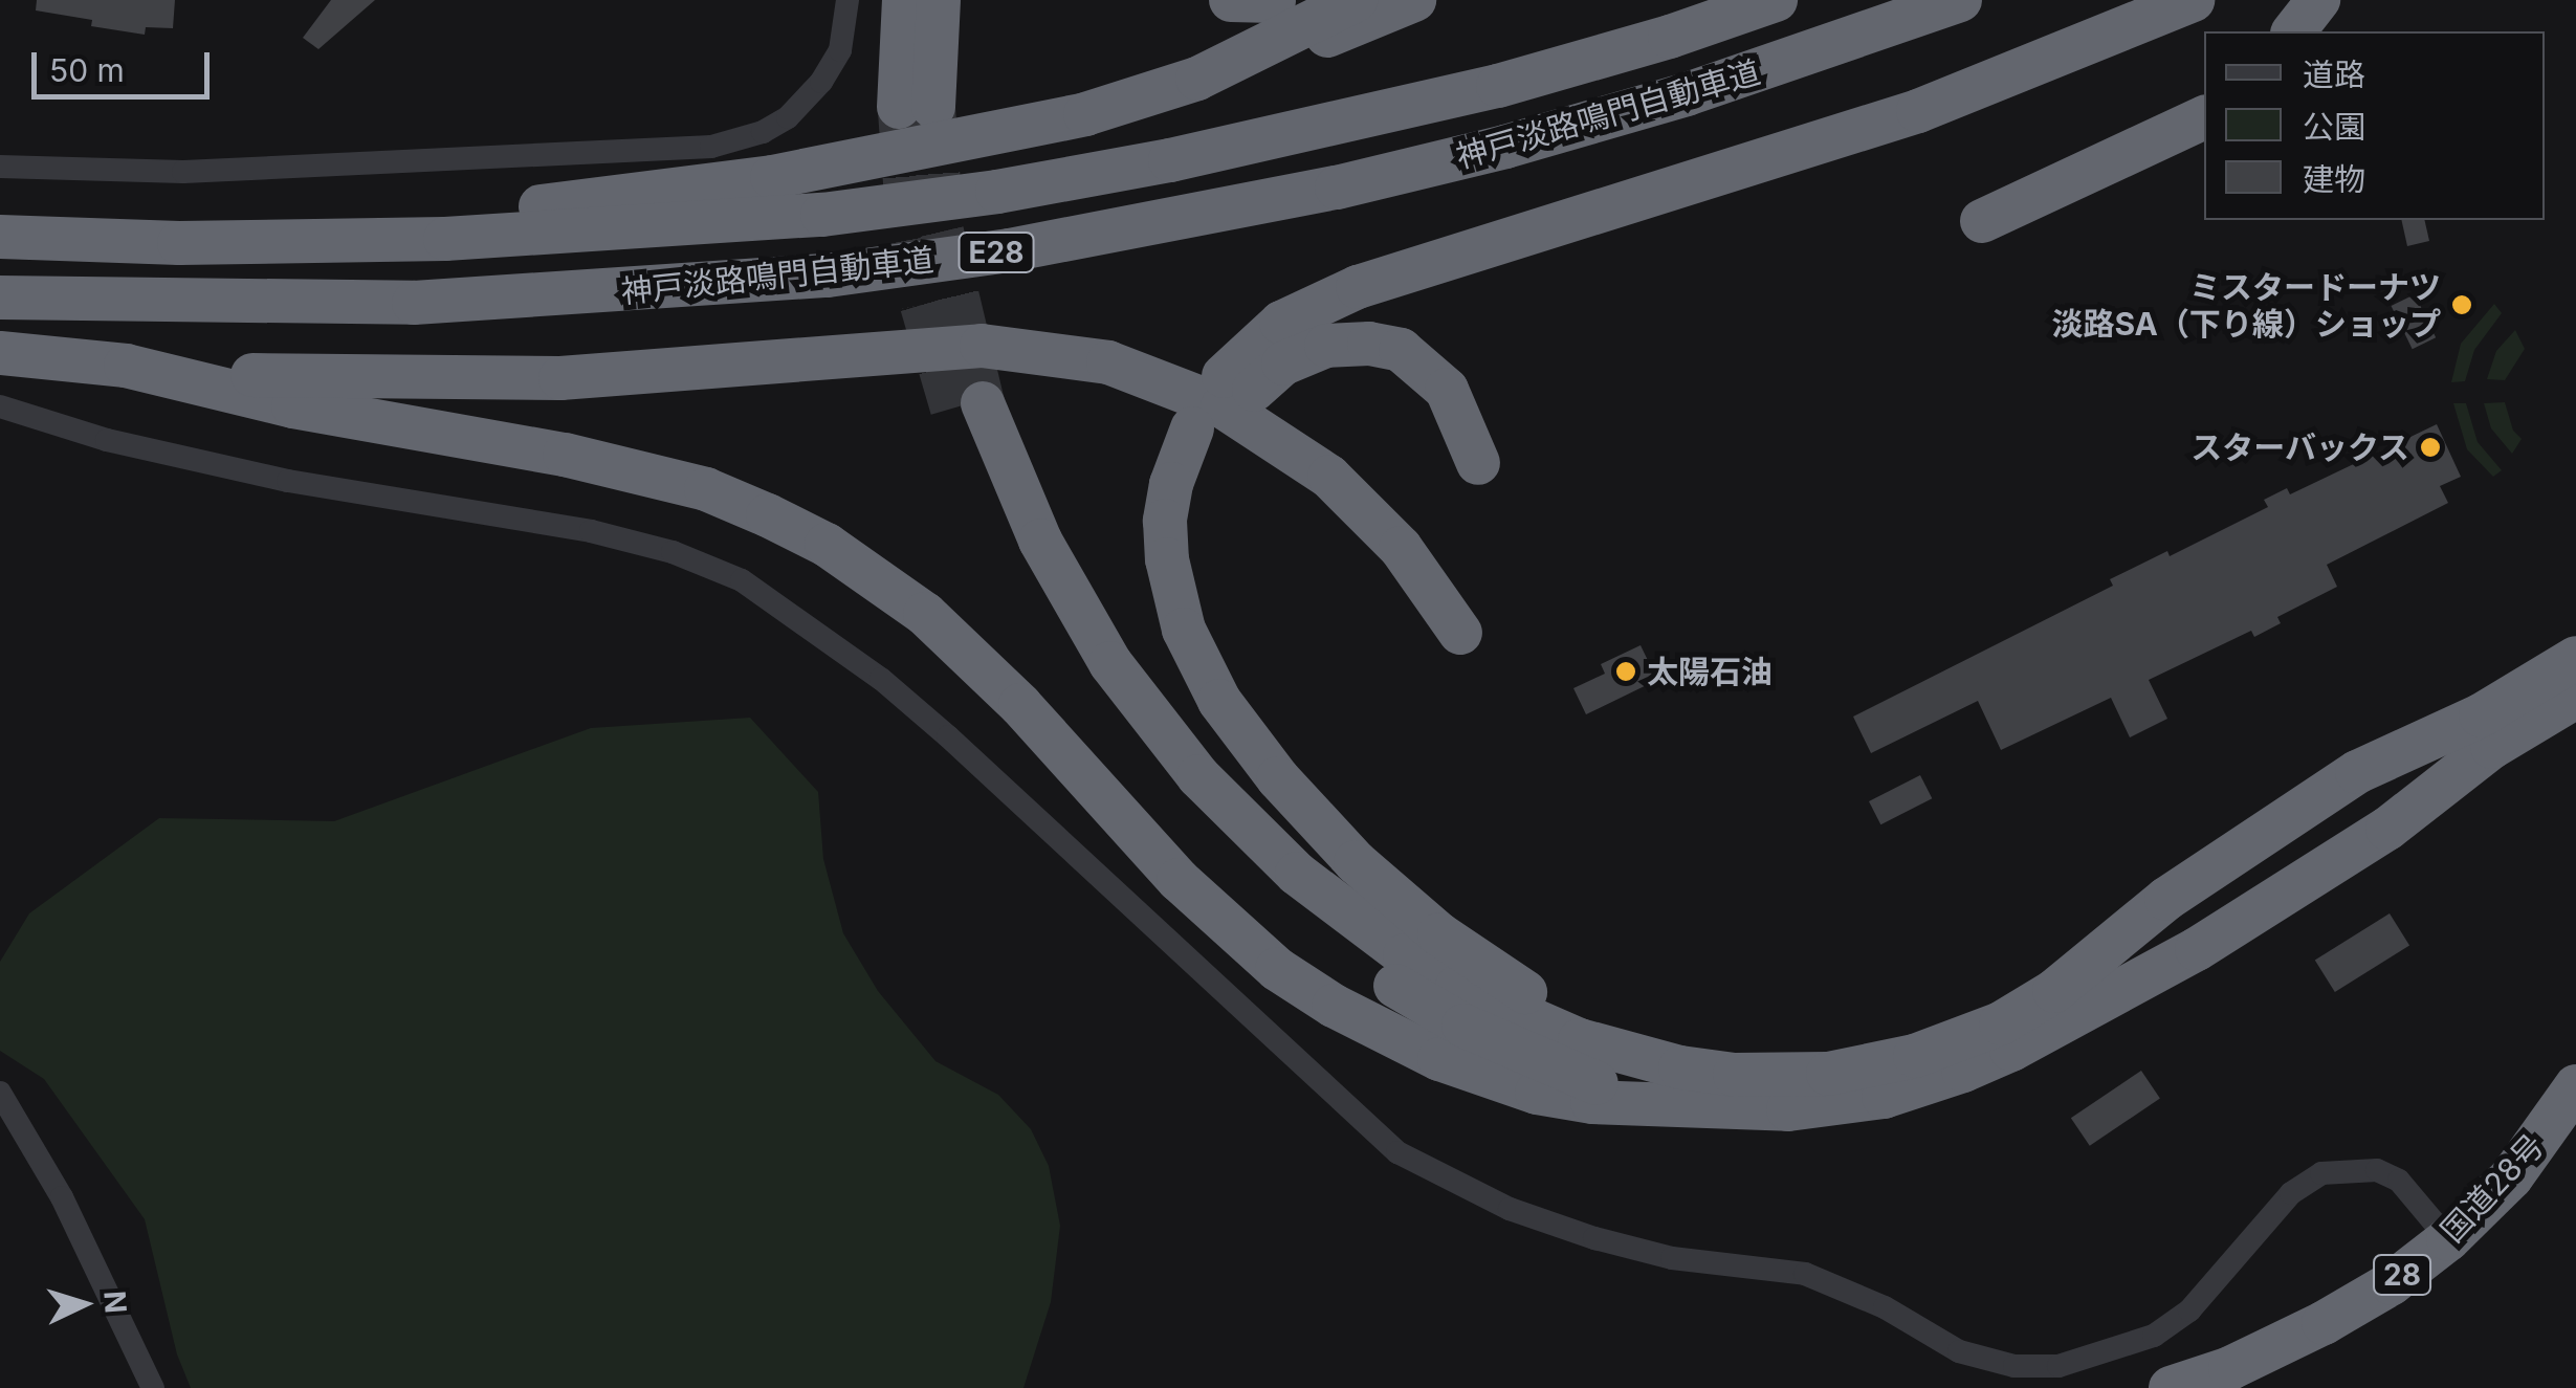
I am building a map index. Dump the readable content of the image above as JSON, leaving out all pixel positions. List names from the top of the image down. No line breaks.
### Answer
{"streets":{"highway":["神戸淡路鳴門自動車道","E28","国道28号","28"]},"places":["ミスタードーナツ 淡路SA（下り線）ショップ","スターバックス","太陽石油"],"legend":["道路","公園","建物"],"scale_bar":"50 m","north":"right"}
